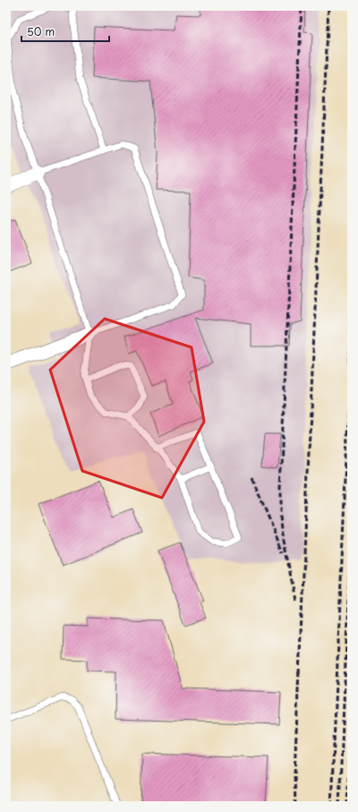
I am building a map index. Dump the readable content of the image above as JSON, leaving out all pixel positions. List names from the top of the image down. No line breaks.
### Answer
{"scale_bar":"50 m"}
